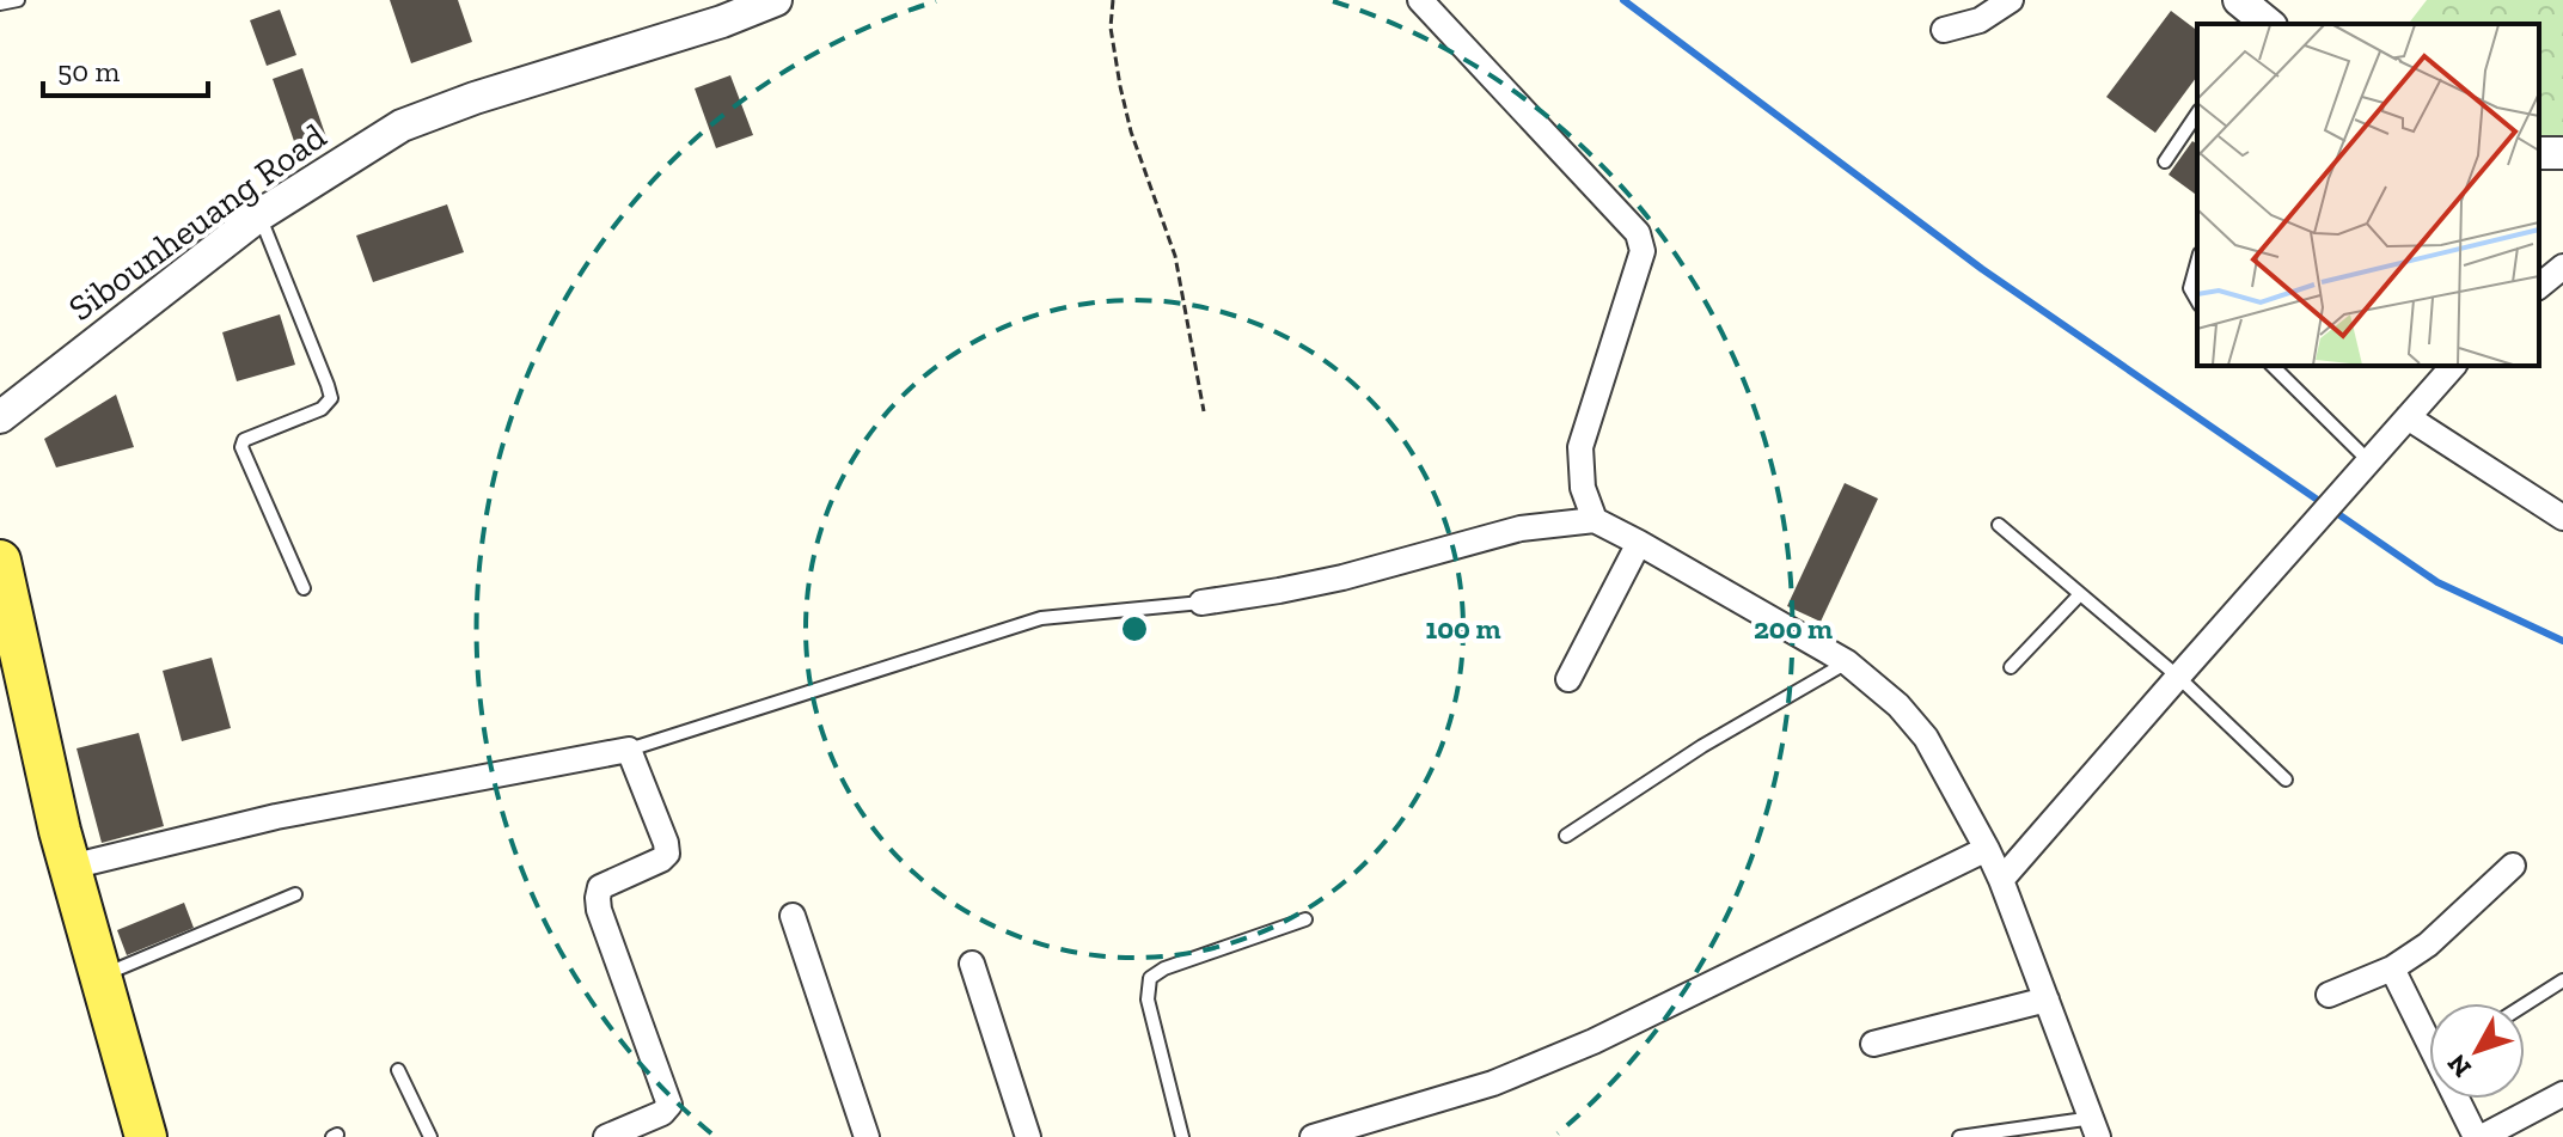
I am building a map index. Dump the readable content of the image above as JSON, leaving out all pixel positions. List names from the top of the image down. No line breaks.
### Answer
{"streets":{"street":["Sibounheuang Road"]},"scale_bar":"50 m","north":"bottom left","rings":["100 m","200 m"]}
